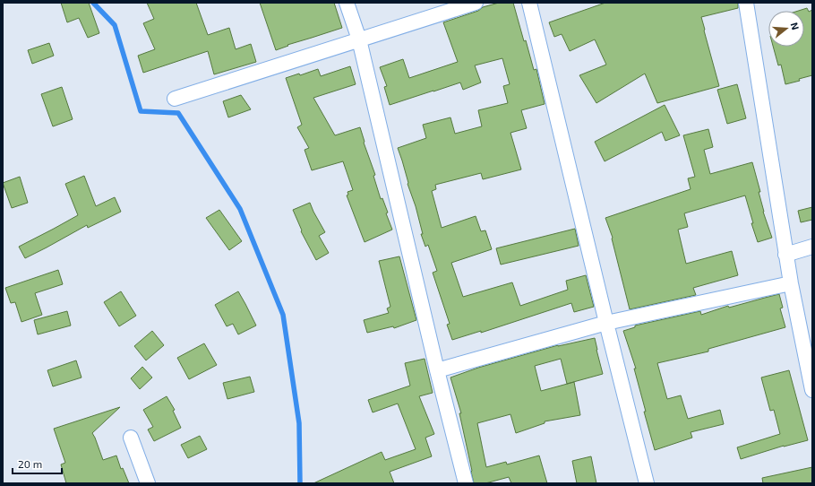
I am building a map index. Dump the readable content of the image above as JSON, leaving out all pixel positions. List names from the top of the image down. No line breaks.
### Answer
{"scale_bar":"20 m","north":"right"}
